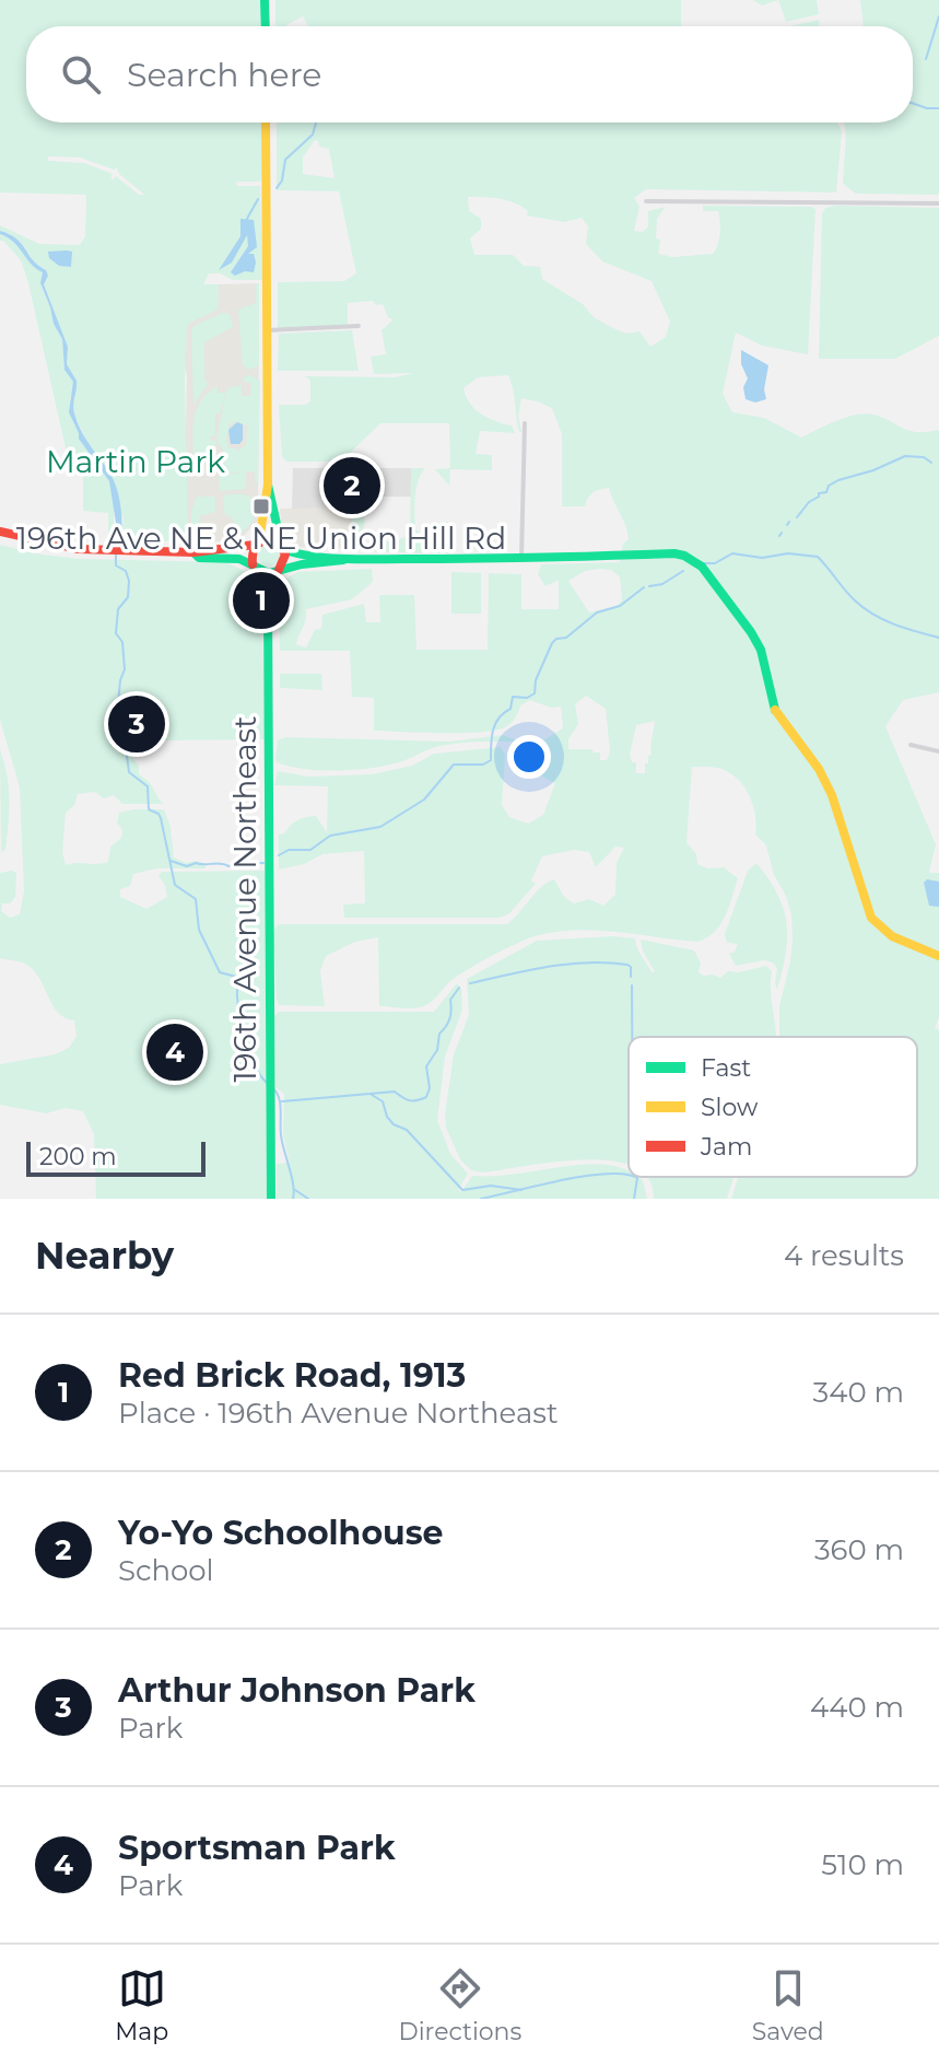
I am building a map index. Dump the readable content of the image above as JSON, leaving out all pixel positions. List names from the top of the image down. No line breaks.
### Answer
{"streets":{"street":["196th Avenue Northeast"]},"parks":["Martin Park"],"places":{"transit":["196th Ave NE & NE Union Hill Rd"]},"legend":["Fast","Slow","Jam"],"scale_bar":"200 m","page":{"search":"Search here","pins":["2","1","3","4"],"scale":"200 m","heading":["Nearby","4 results"],"list":[{"mark":"1","name":"Red Brick Road, 1913","note":"Place · 196th Avenue Northeast","value":"340 m"},{"mark":"2","name":"Yo-Yo Schoolhouse","note":"School","value":"360 m"},{"mark":"3","name":"Arthur Johnson Park","note":"Park","value":"440 m"},{"mark":"4","name":"Sportsman Park","note":"Park","value":"510 m"}],"nav":["Map","Directions","Saved"]}}
